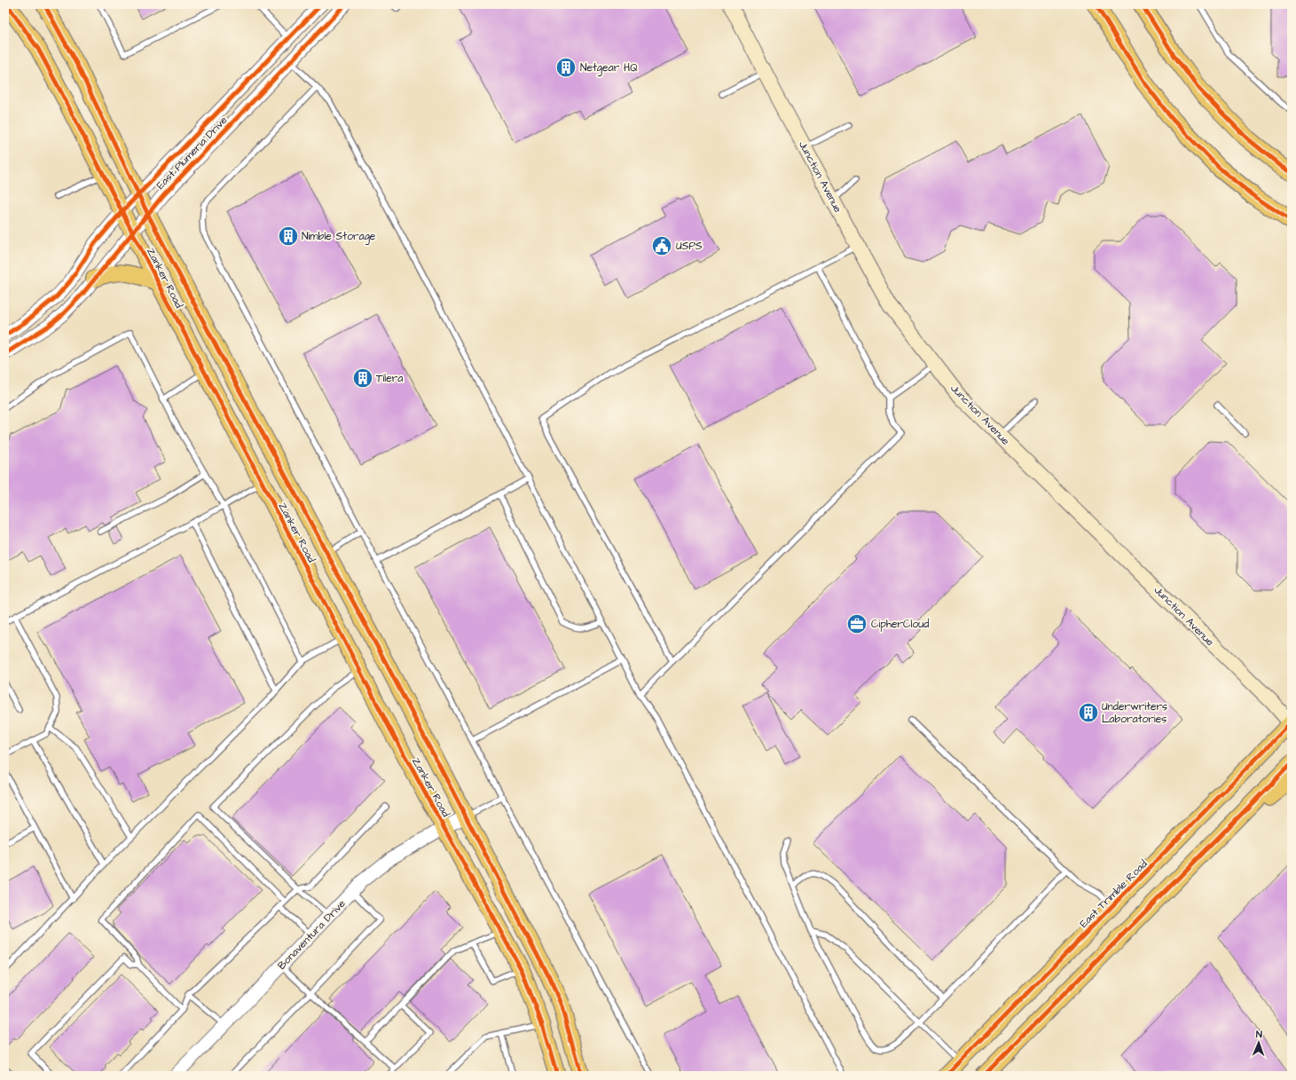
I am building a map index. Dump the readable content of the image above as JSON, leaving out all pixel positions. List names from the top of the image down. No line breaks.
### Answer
{"streets":{"main road":["Junction Avenue","Zanker Road","East Trimble Road"],"street":["East Plumeria Drive","Bonaventura Drive"]},"crossings":[["East Plumeria Drive","Zanker Road"],["Junction Avenue","East Trimble Road"],["Zanker Road","Bonaventura Drive"]],"places":{"building":["Netgear HQ","Nimble Storage","Tilera","Underwriters Laboratories"],"public building":["USPS"],"office":["CipherCloud"]},"north":"top"}
